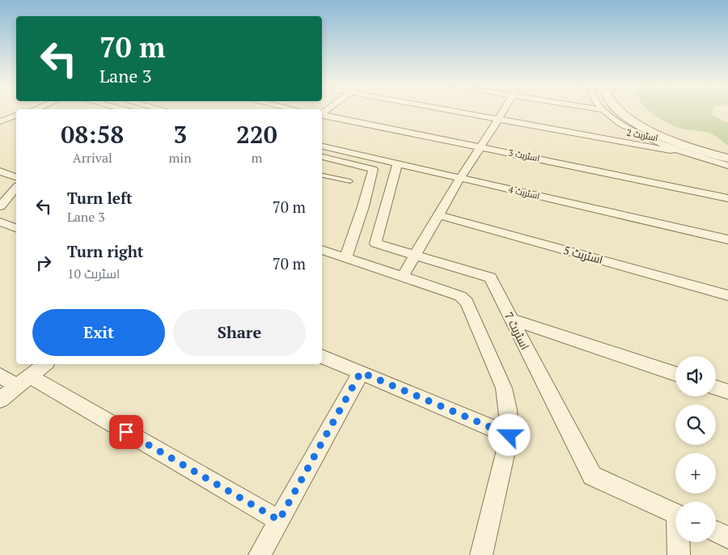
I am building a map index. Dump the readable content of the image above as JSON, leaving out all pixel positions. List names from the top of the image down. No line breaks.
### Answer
{"streets":{"street":["اسٹریٹ 2","اسٹریٹ 3","اسٹریٹ 4","اسٹریٹ 5","اسٹریٹ 7"]},"crossings":[["اسٹریٹ 4","اسٹریٹ 7"]],"page":{"turn":["70 m","Lane 3"],"eta":["08:58","Arrival","3","min","220","m"],"list":[{"name":"Turn left","note":"Lane 3","value":"70 m"},{"name":"Turn right","note":"اسٹریٹ 10","value":"70 m"}],"buttons":["Exit","Share"],"map_buttons":["+","−"]}}
